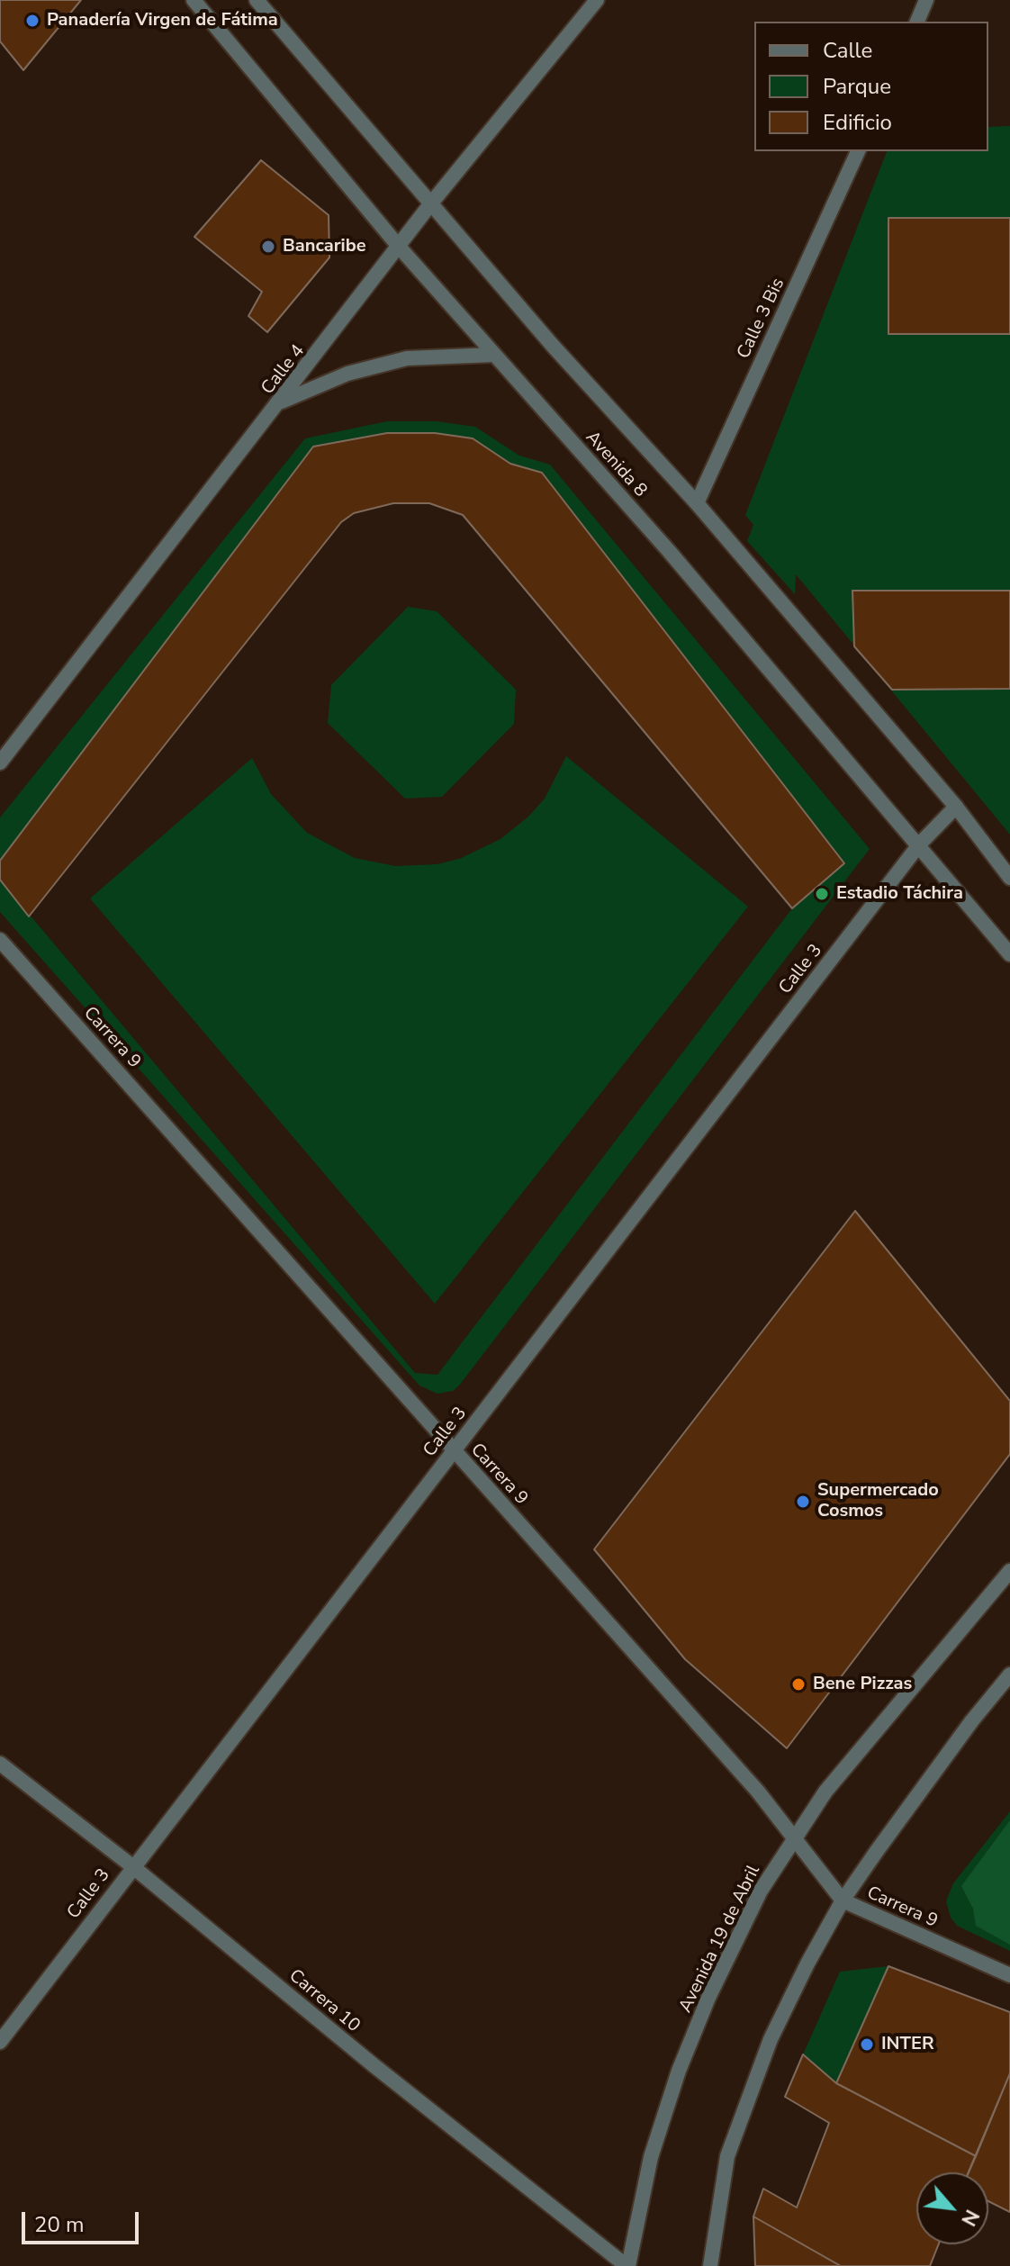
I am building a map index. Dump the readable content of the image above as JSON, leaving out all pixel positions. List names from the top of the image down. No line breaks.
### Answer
{"streets":{"street":["Calle 3 Bis","Calle 4","Avenida 8","Calle 3","Carrera 9","Avenida 19 de Abril","Carrera 10"]},"crossings":[["Calle 3 Bis","Avenida 8"],["Calle 4","Avenida 8"],["Avenida 8","Calle 3"],["Calle 3","Carrera 9"],["Calle 3","Carrera 10"],["Carrera 9","Avenida 19 de Abril"],["Avenida 19 de Abril","Carrera 10"]],"places":["Panadería Virgen de Fátima","Bancaribe","Estadio Táchira","Supermercado Cosmos","Bene Pizzas","INTER"],"legend":["Calle","Parque","Edificio"],"scale_bar":"20 m","north":"bottom right"}
